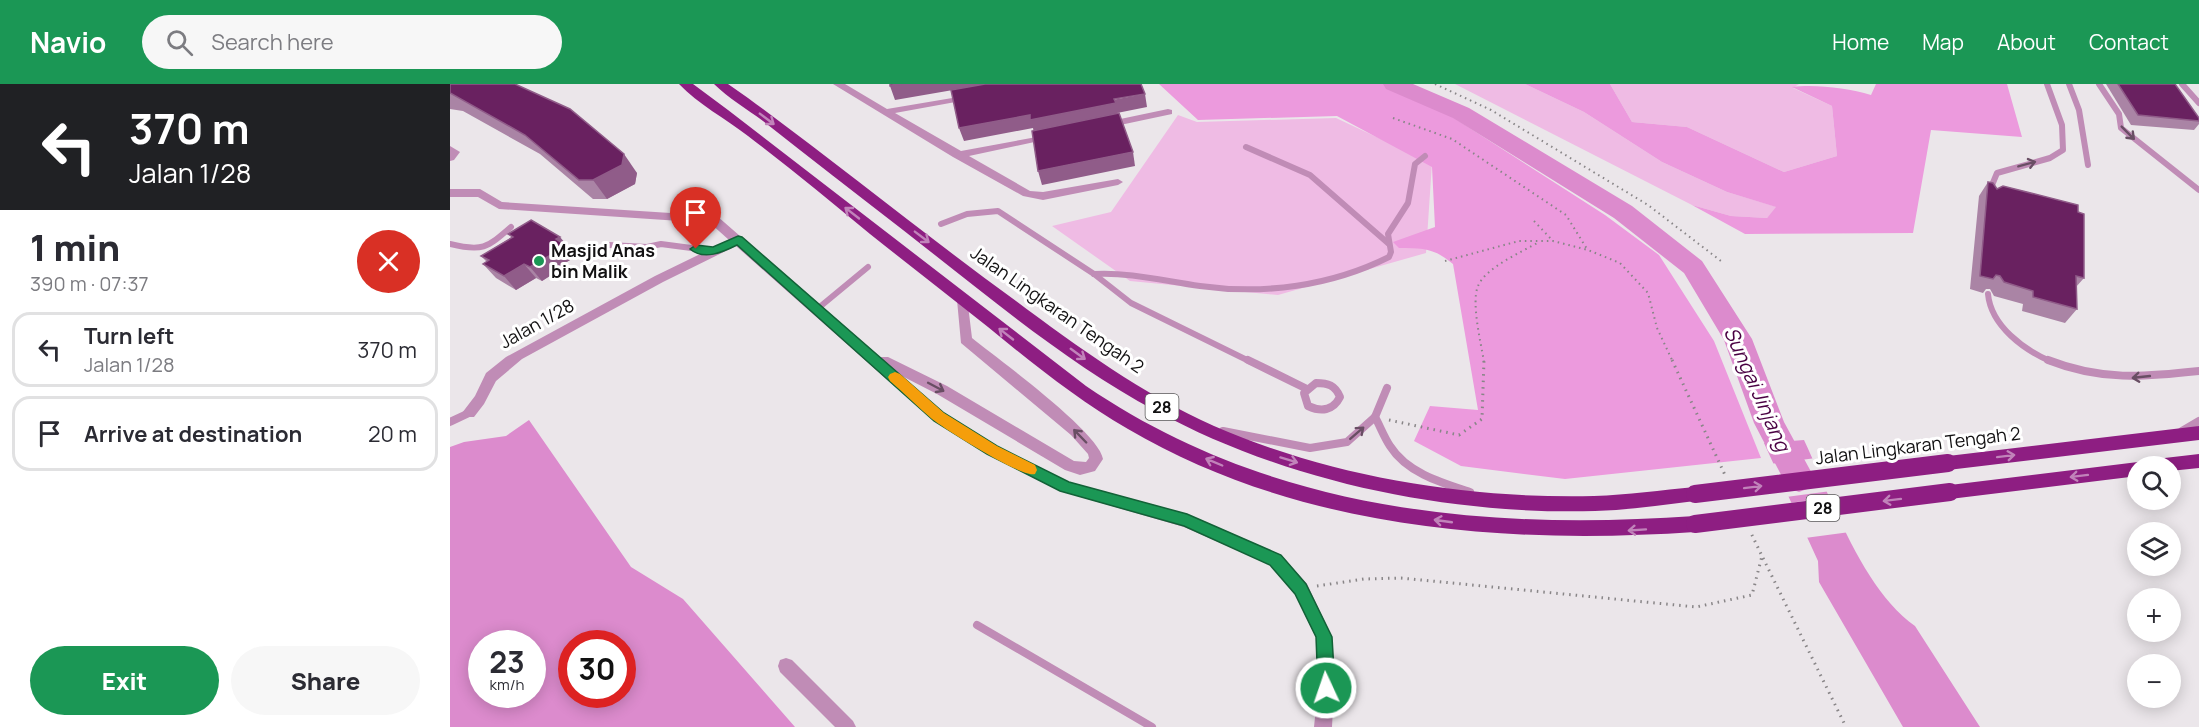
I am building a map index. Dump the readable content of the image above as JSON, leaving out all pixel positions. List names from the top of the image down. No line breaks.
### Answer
{"streets":{"highway":["Jalan Lingkaran Tengah 2","28"],"street":["Jalan 1/28"]},"water":["Sungai Jinjang"],"places":["Masjid Anas bin Malik"],"page":{"header":"Navio","search":"Search here","nav":["Home","Map","About","Contact"],"turn":["370 m","Jalan 1/28"],"heading":["1 min","390 m · 07:37"],"list":[{"name":"Turn left","note":"Jalan 1/28","value":"370 m"},{"name":"Arrive at destination","value":"20 m"}],"map_buttons":["+","−"],"speed":"23 km/h","limit":"30","buttons":["Exit","Share"]}}
